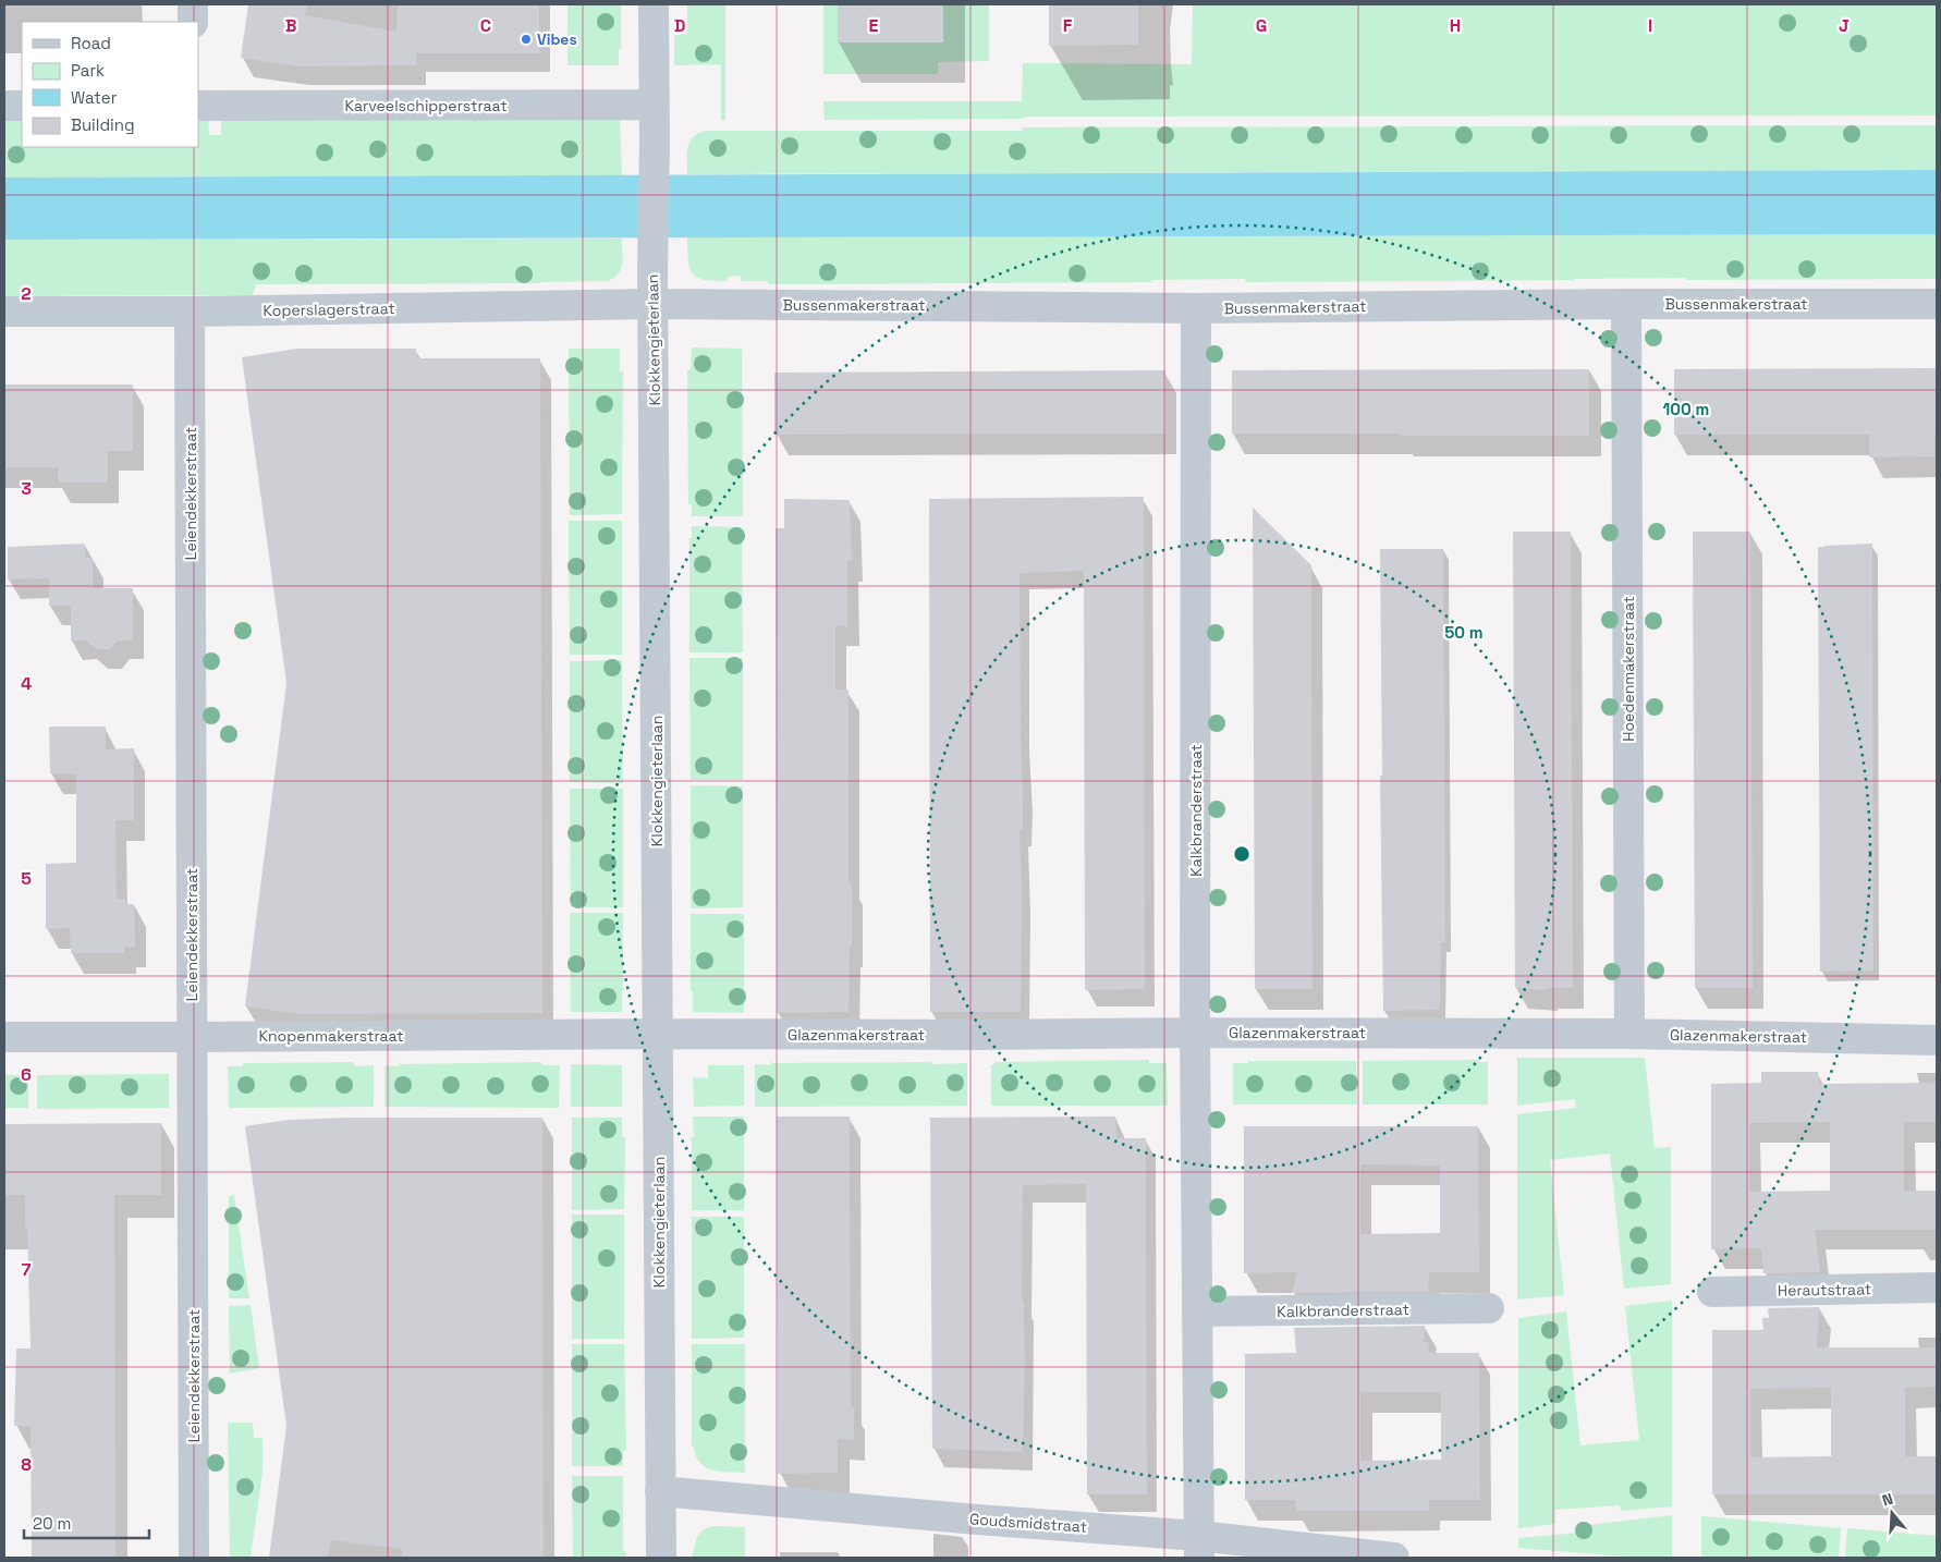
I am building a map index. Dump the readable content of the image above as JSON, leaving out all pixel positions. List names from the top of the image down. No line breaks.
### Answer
{"streets":{"street":["Karveelschipperstraat","Bussenmakerstraat","Koperslagerstraat","Klokkengieterlaan","Leiendekkerstraat","Hoedenmakerstraat","Kalkbranderstraat","Glazenmakerstraat","Knopenmakerstraat","Herautstraat","Goudsmidstraat"]},"crossings":[["Karveelschipperstraat","Klokkengieterlaan"],["Bussenmakerstraat","Koperslagerstraat"],["Bussenmakerstraat","Klokkengieterlaan"],["Bussenmakerstraat","Hoedenmakerstraat"],["Bussenmakerstraat","Kalkbranderstraat"],["Koperslagerstraat","Klokkengieterlaan"],["Koperslagerstraat","Leiendekkerstraat"],["Klokkengieterlaan","Glazenmakerstraat"],["Klokkengieterlaan","Knopenmakerstraat"],["Klokkengieterlaan","Goudsmidstraat"],["Leiendekkerstraat","Knopenmakerstraat"],["Hoedenmakerstraat","Glazenmakerstraat"],["Kalkbranderstraat","Glazenmakerstraat"],["Kalkbranderstraat","Goudsmidstraat"],["Glazenmakerstraat","Knopenmakerstraat"]],"places":["Vibes"],"legend":["Road","Park","Water","Building"],"scale_bar":"20 m","north":"top","grid":{"columns":["B","C","D","E","F","G","H","I","J"],"rows":["2","3","4","5","6","7","8"]},"rings":["100 m","50 m"]}
